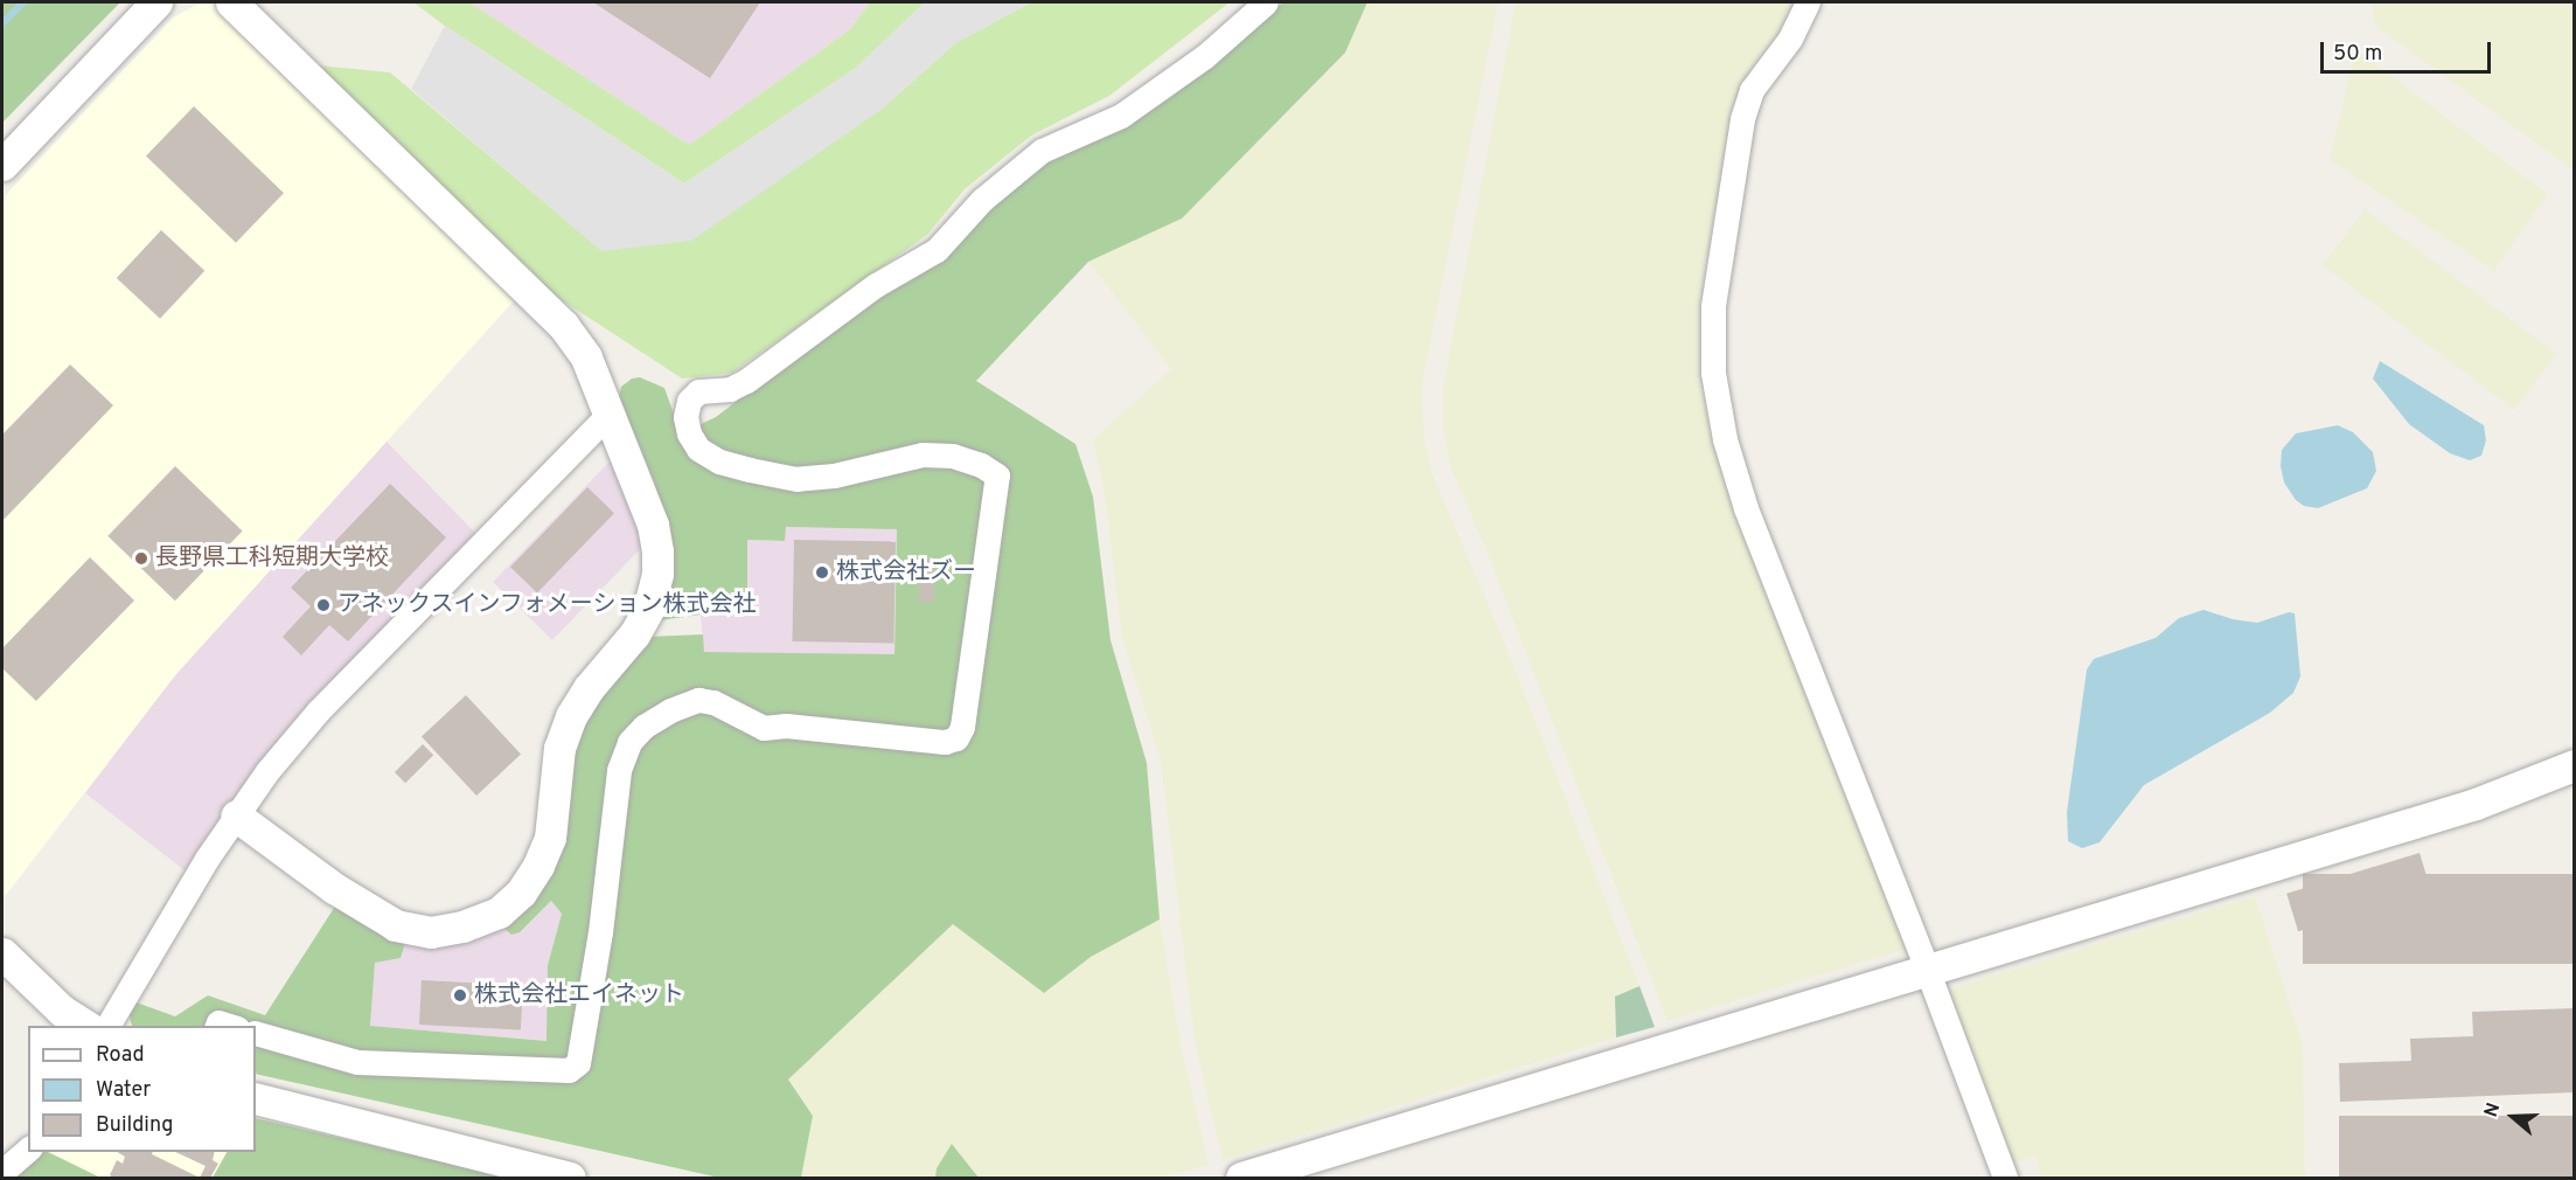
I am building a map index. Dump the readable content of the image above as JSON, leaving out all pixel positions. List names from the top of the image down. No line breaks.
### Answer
{"places":["長野県工科短期大学校","株式会社ズー","アネックスインフォメーション株式会社","株式会社エイネット"],"legend":["Road","Water","Building"],"scale_bar":"50 m","north":"left"}
